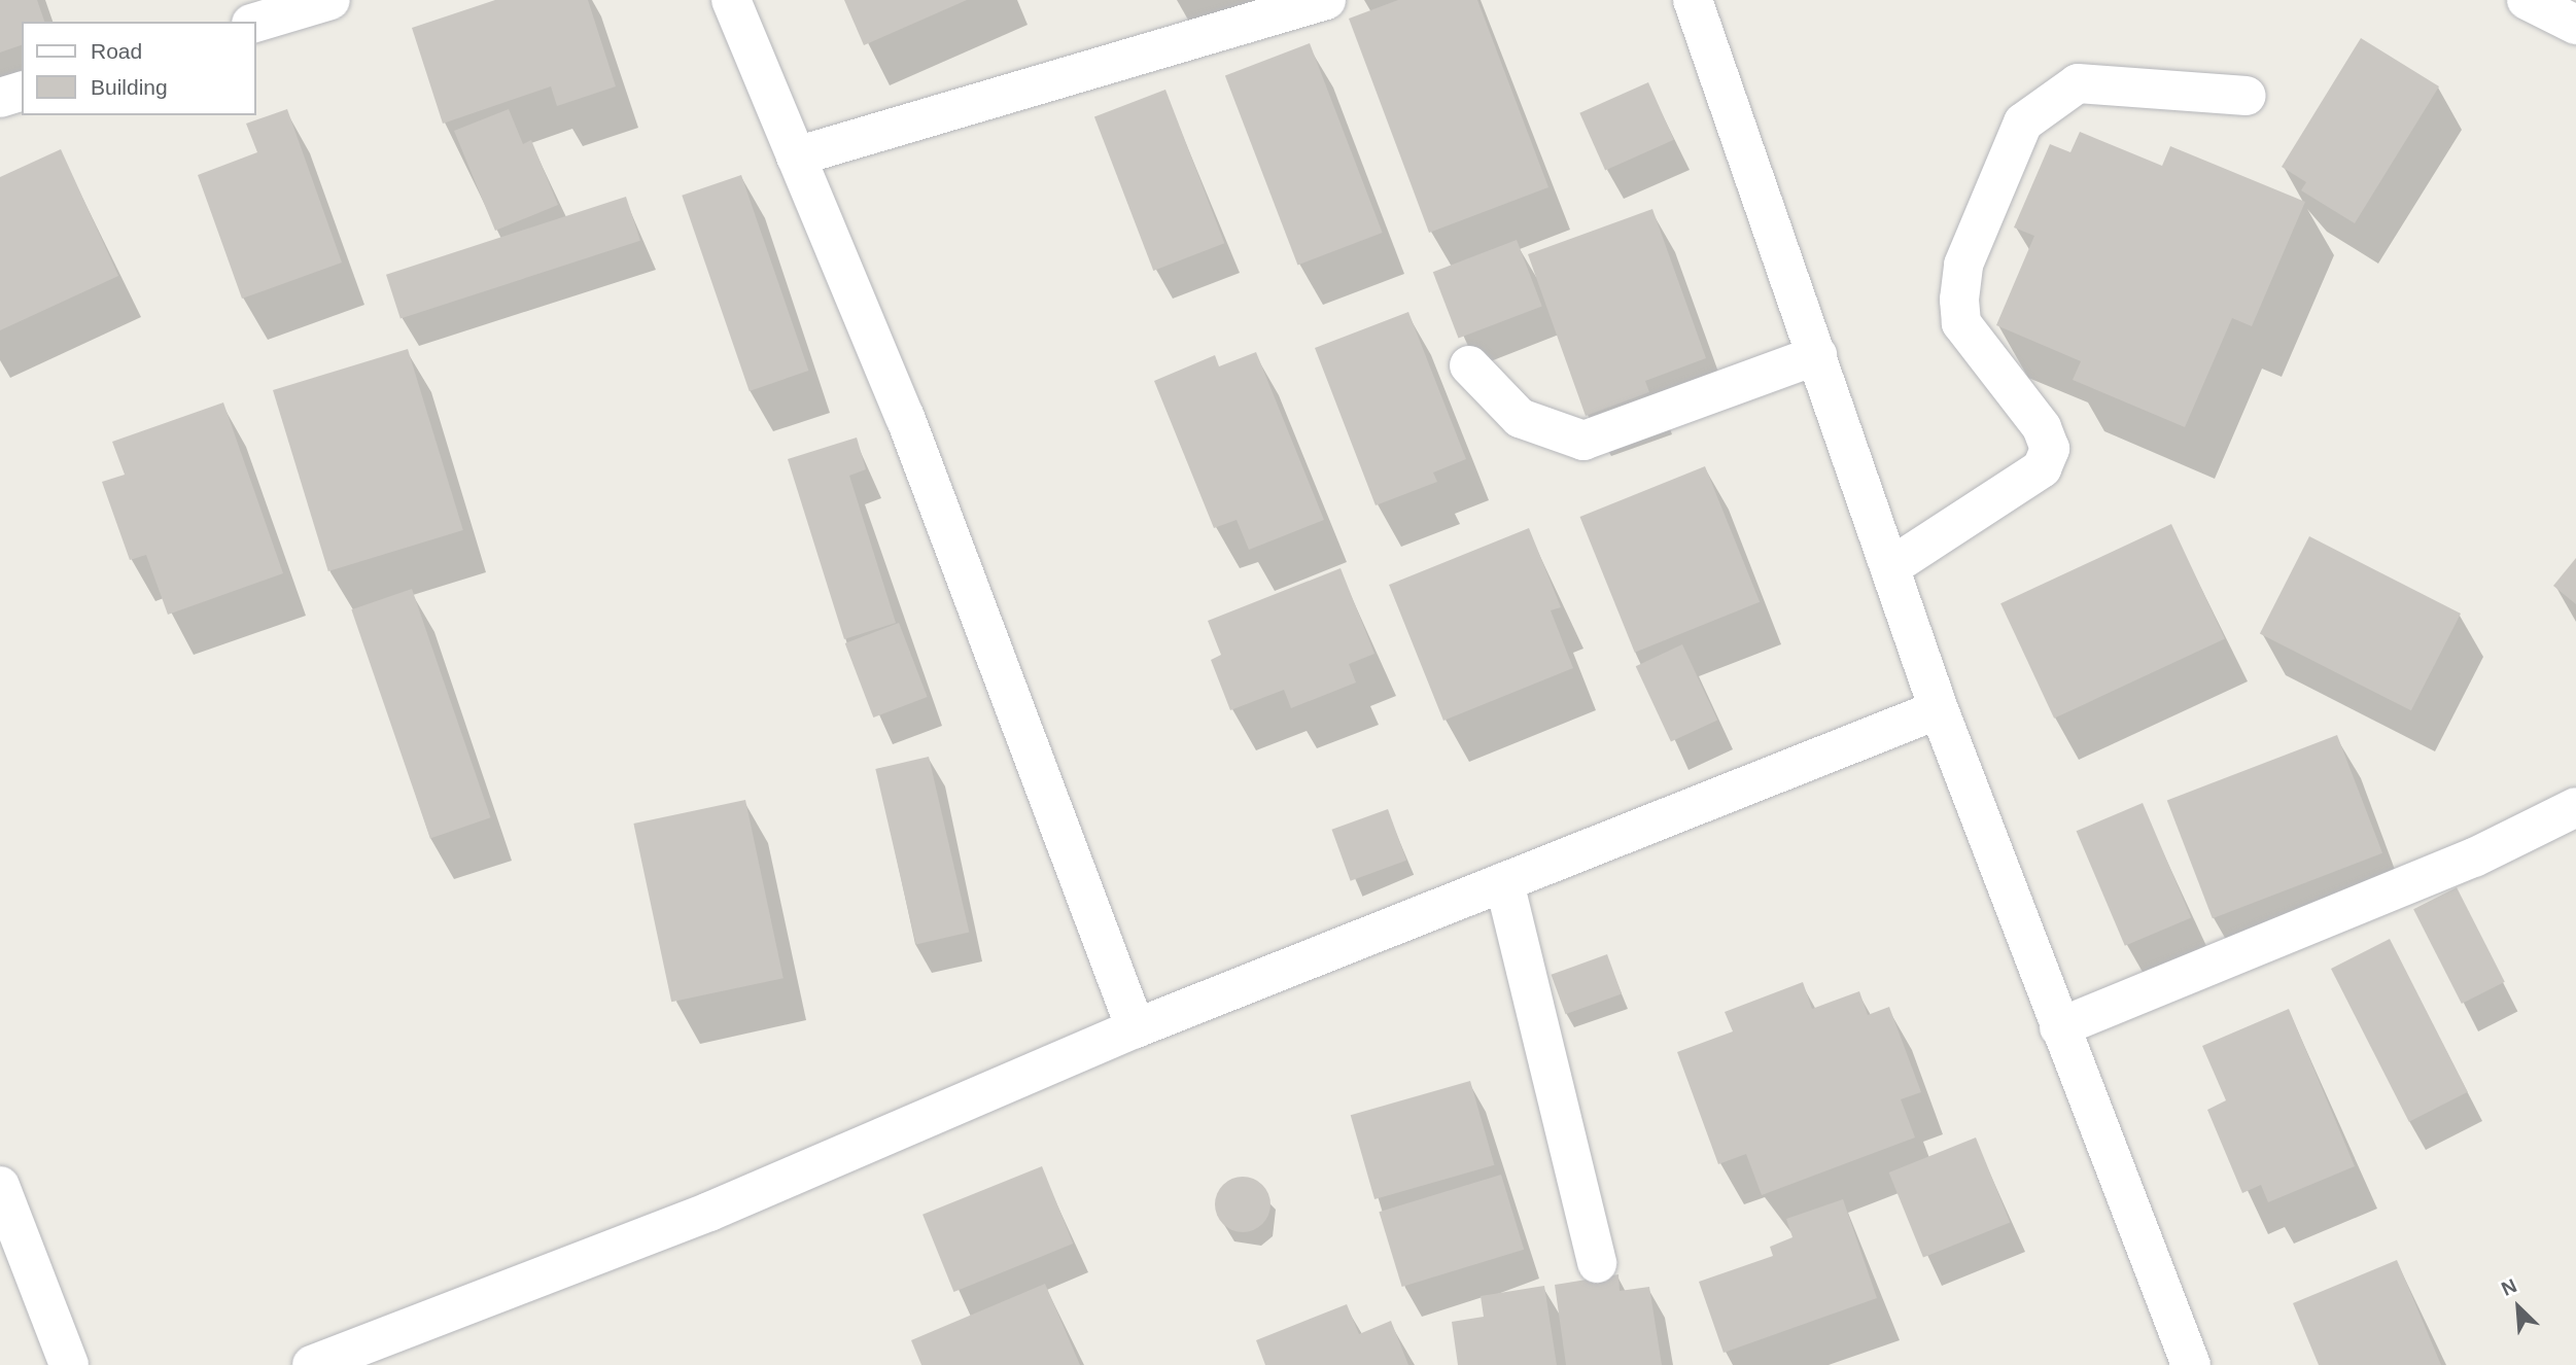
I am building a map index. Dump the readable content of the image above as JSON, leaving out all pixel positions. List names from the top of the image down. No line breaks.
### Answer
{"legend":["Road","Building"],"north":"top left"}
